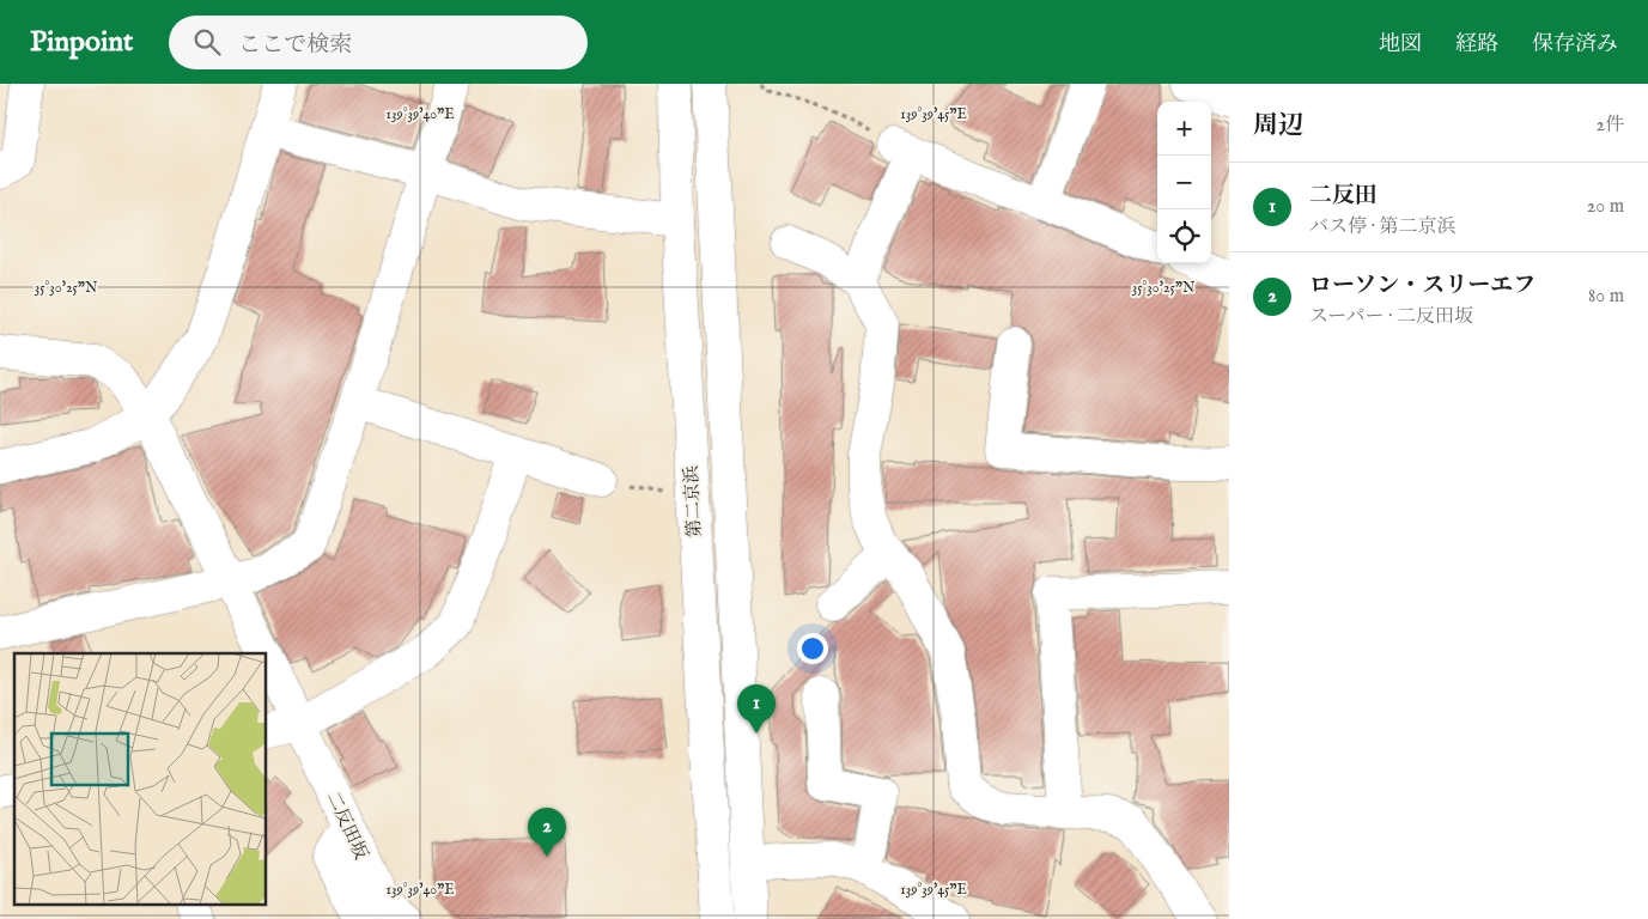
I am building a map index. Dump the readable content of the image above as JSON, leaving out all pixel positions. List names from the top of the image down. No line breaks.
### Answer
{"streets":{"main road":["第二京浜","二反田坂"]},"page":{"header":"Pinpoint","search":"ここで検索","nav":["地図","経路","保存済み"],"heading":["周辺","2件"],"map_buttons":["+","−"],"list":[{"mark":"1","name":"二反田","note":"バス停 · 第二京浜","value":"20 m"},{"mark":"2","name":"ローソン・スリーエフ","note":"スーパー · 二反田坂","value":"80 m"}],"pins":["1","2"]},"coordinates":["139°39'40\"E","139°39'45\"E","35°30'25\"N"]}
